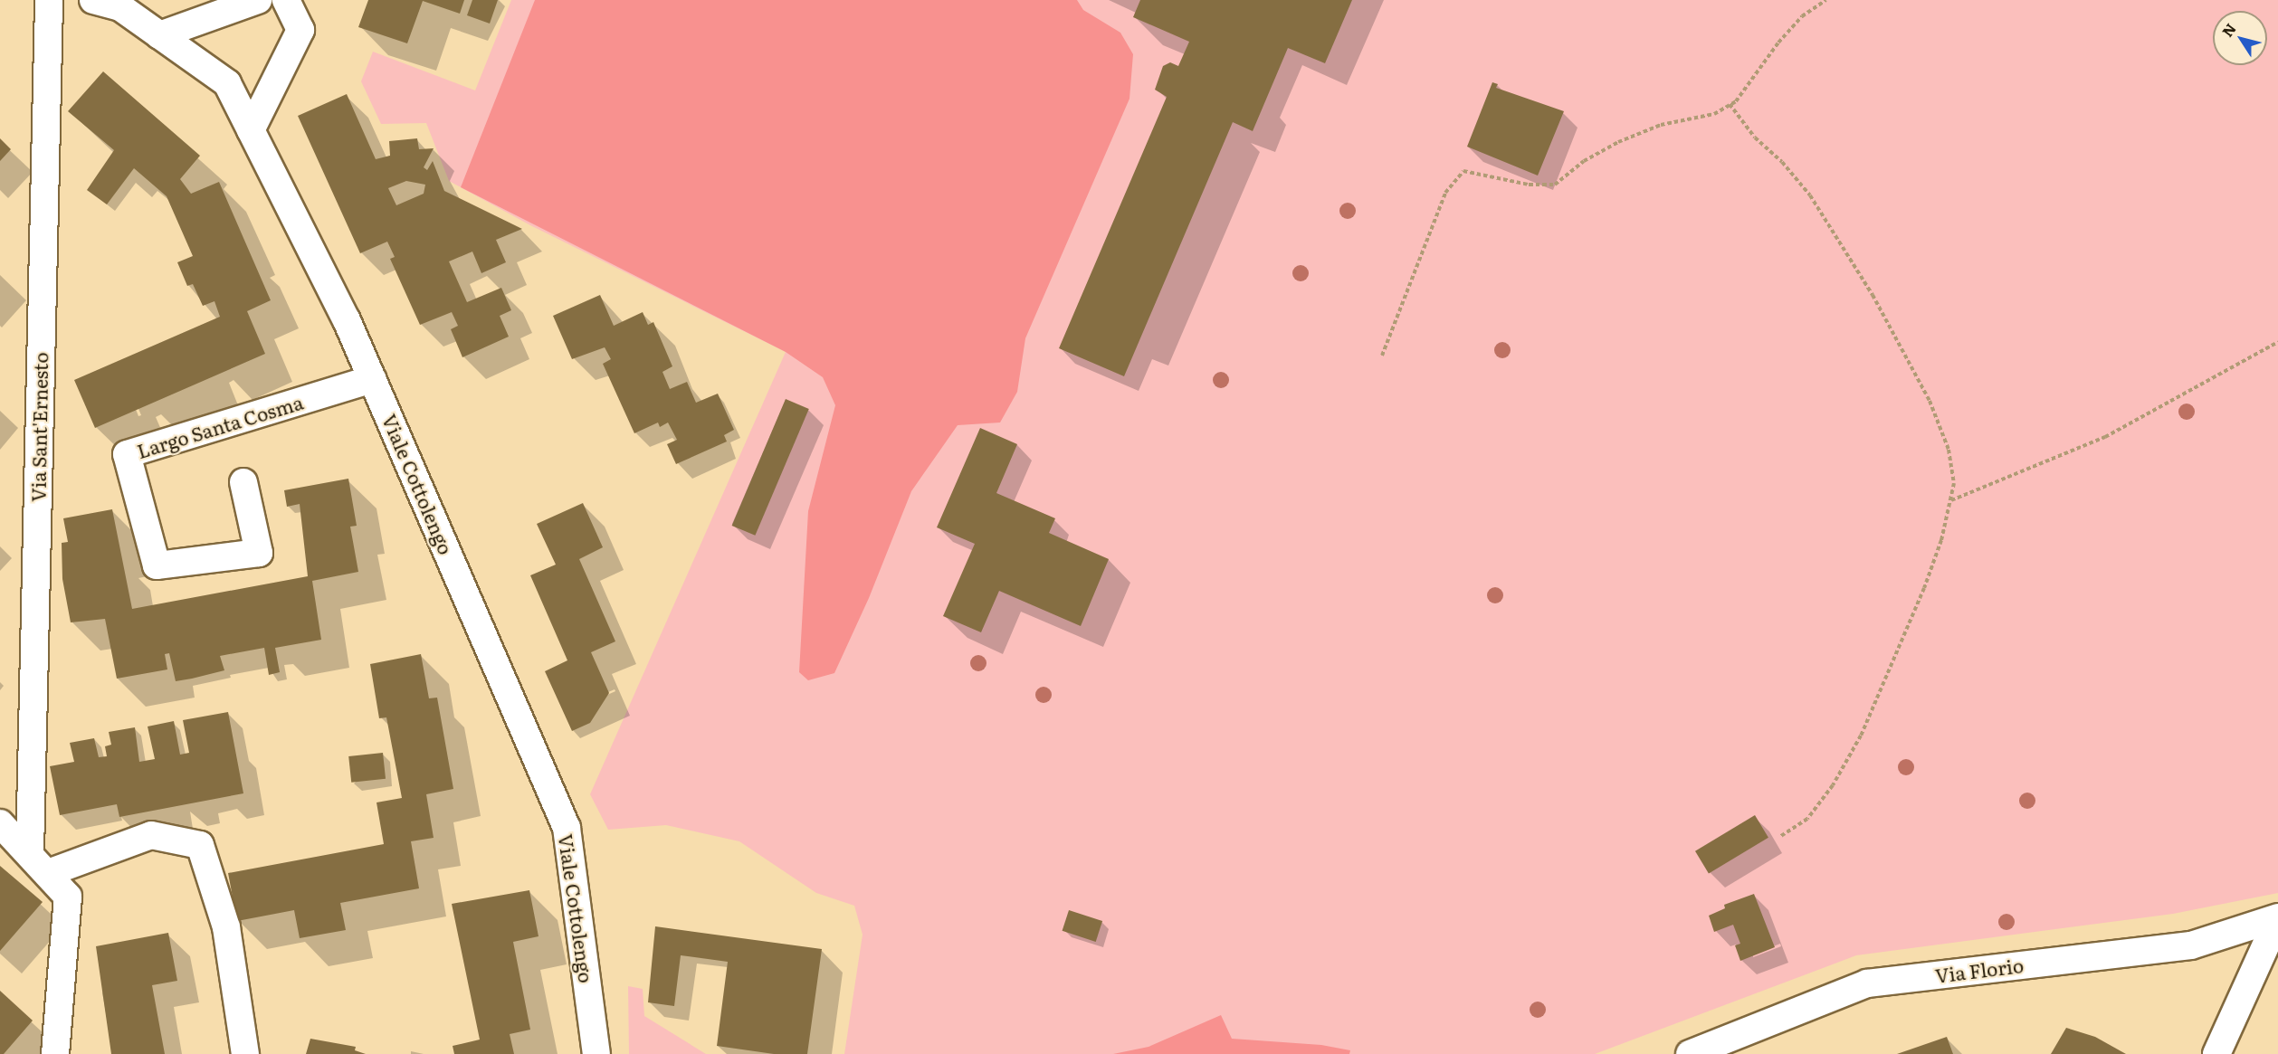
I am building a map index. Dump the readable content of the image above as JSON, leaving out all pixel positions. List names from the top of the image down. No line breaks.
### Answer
{"streets":{"street":["Largo Santa Cosma","Via Sant'Ernesto","Viale Cottolengo","Via Florio"]},"crossings":[["Largo Santa Cosma","Viale Cottolengo"]],"north":"top left"}
